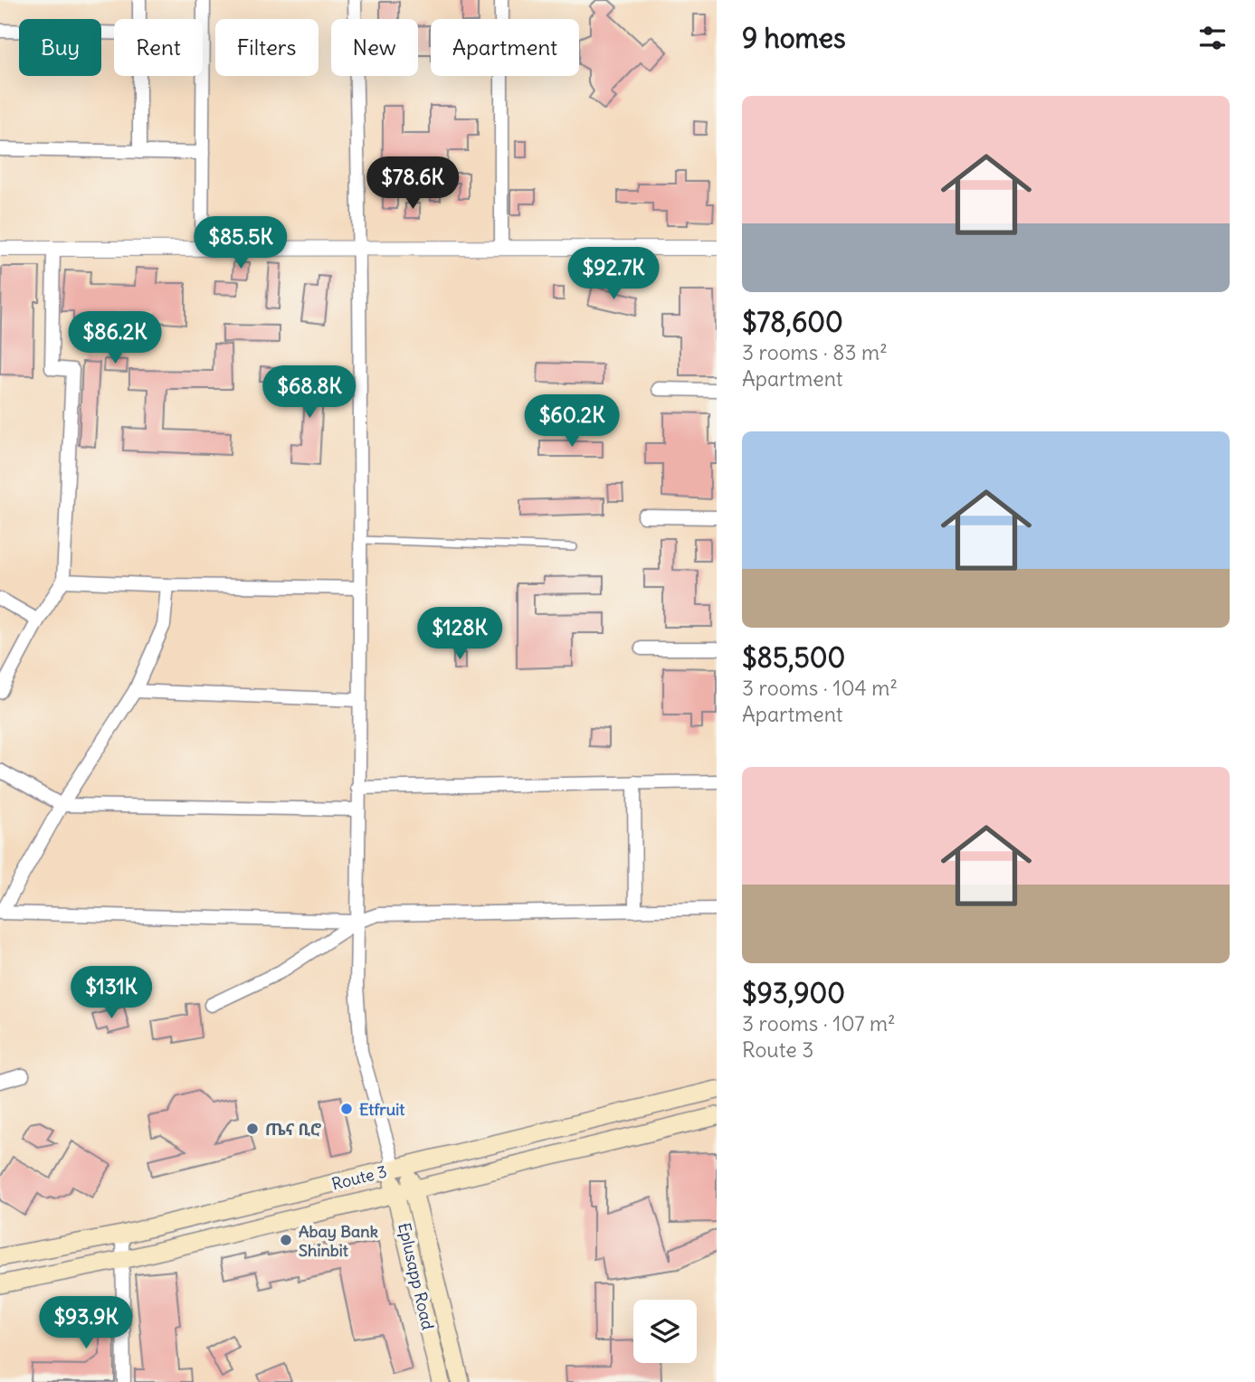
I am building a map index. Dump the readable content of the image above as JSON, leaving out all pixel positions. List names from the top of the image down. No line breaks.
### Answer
{"streets":{"main road":["Route 3","Eplusapp Road"]},"crossings":[["Route 3","Eplusapp Road"]],"places":["Etfruit","ጤና ቢሮ","Abay Bank Shinbit"],"page":{"heading":"9 homes","chip":["Buy","Rent","Filters","New","Apartment"],"list":[{"name":"$78,600","note":"3 rooms · 83 m² · Apartment"},{"name":"$85,500","note":"3 rooms · 104 m² · Apartment"},{"name":"$93,900","note":"3 rooms · 107 m² · Route 3"}],"price":["$78.6K","$85.5K","$92.7K","$86.2K","$68.8K","$60.2K","$128K","$131K","$93.9K"]}}
